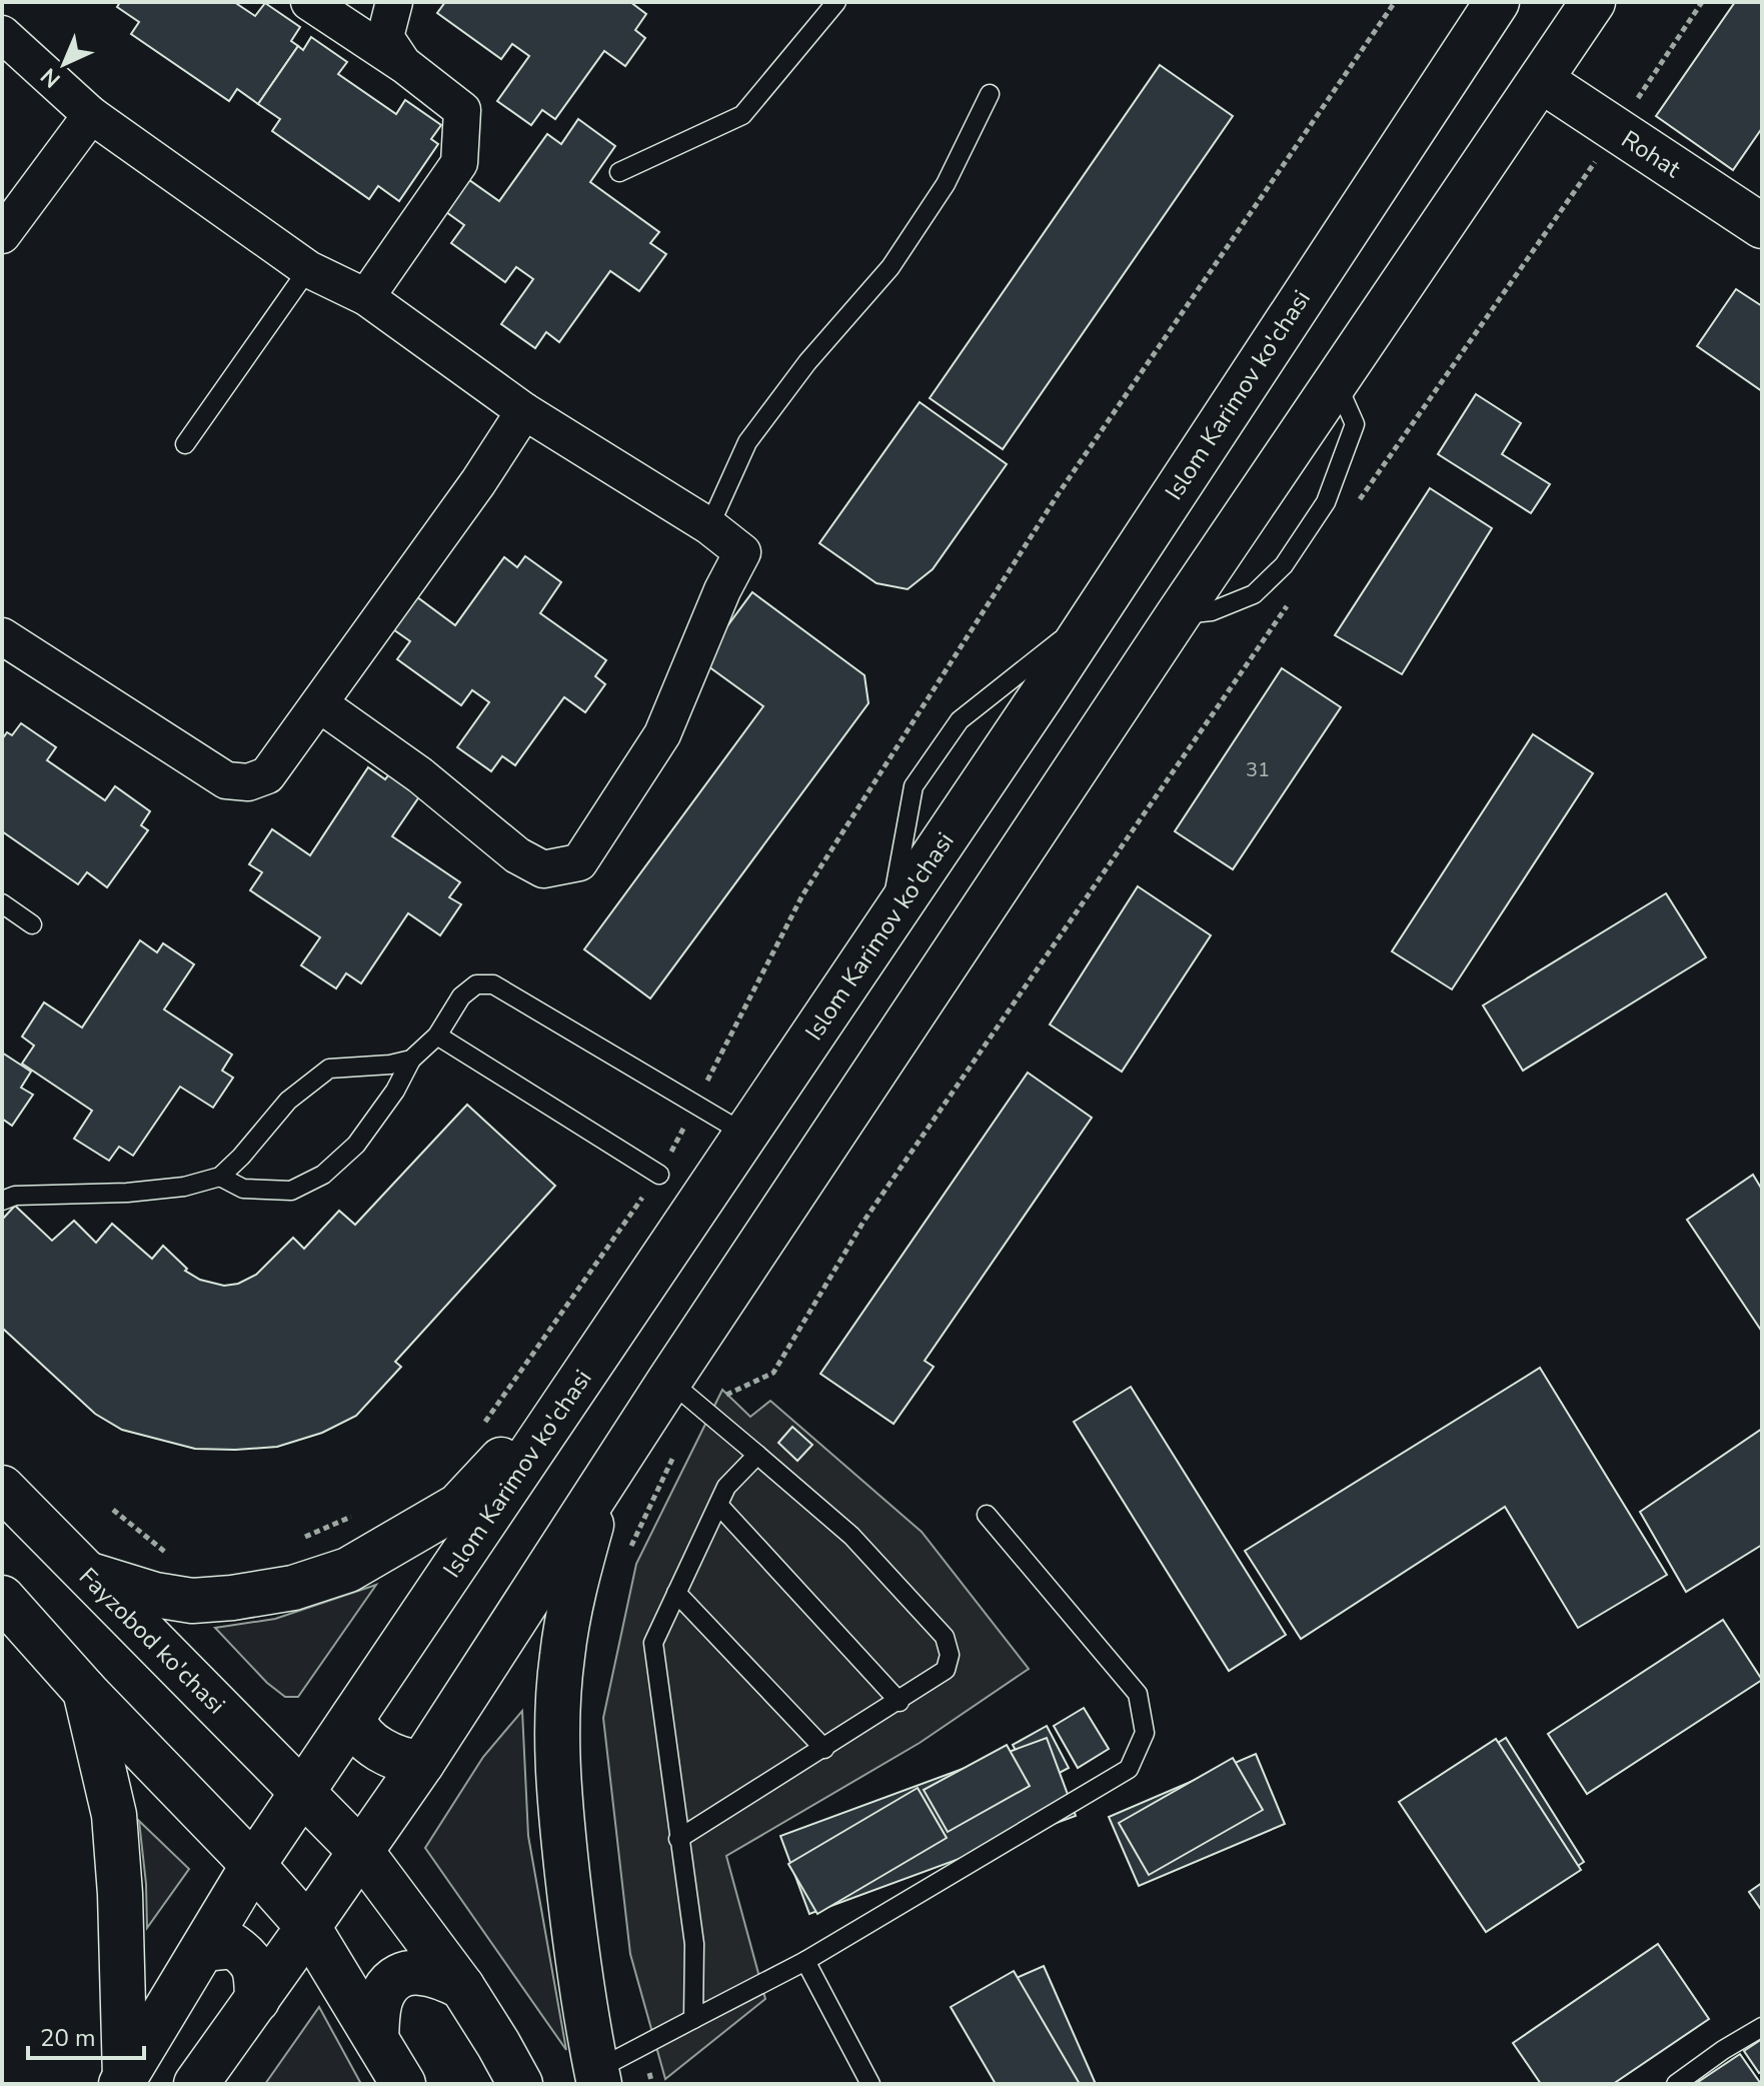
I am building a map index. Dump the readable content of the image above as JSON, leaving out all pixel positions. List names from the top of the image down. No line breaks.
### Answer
{"streets":{"main road":["Rohat","Islom Karimov ko'chasi","Fayzobod ko'chasi"]},"crossings":[["Islom Karimov ko'chasi","Fayzobod ko'chasi"]],"house_numbers":["31"],"scale_bar":"20 m","north":"bottom left"}
